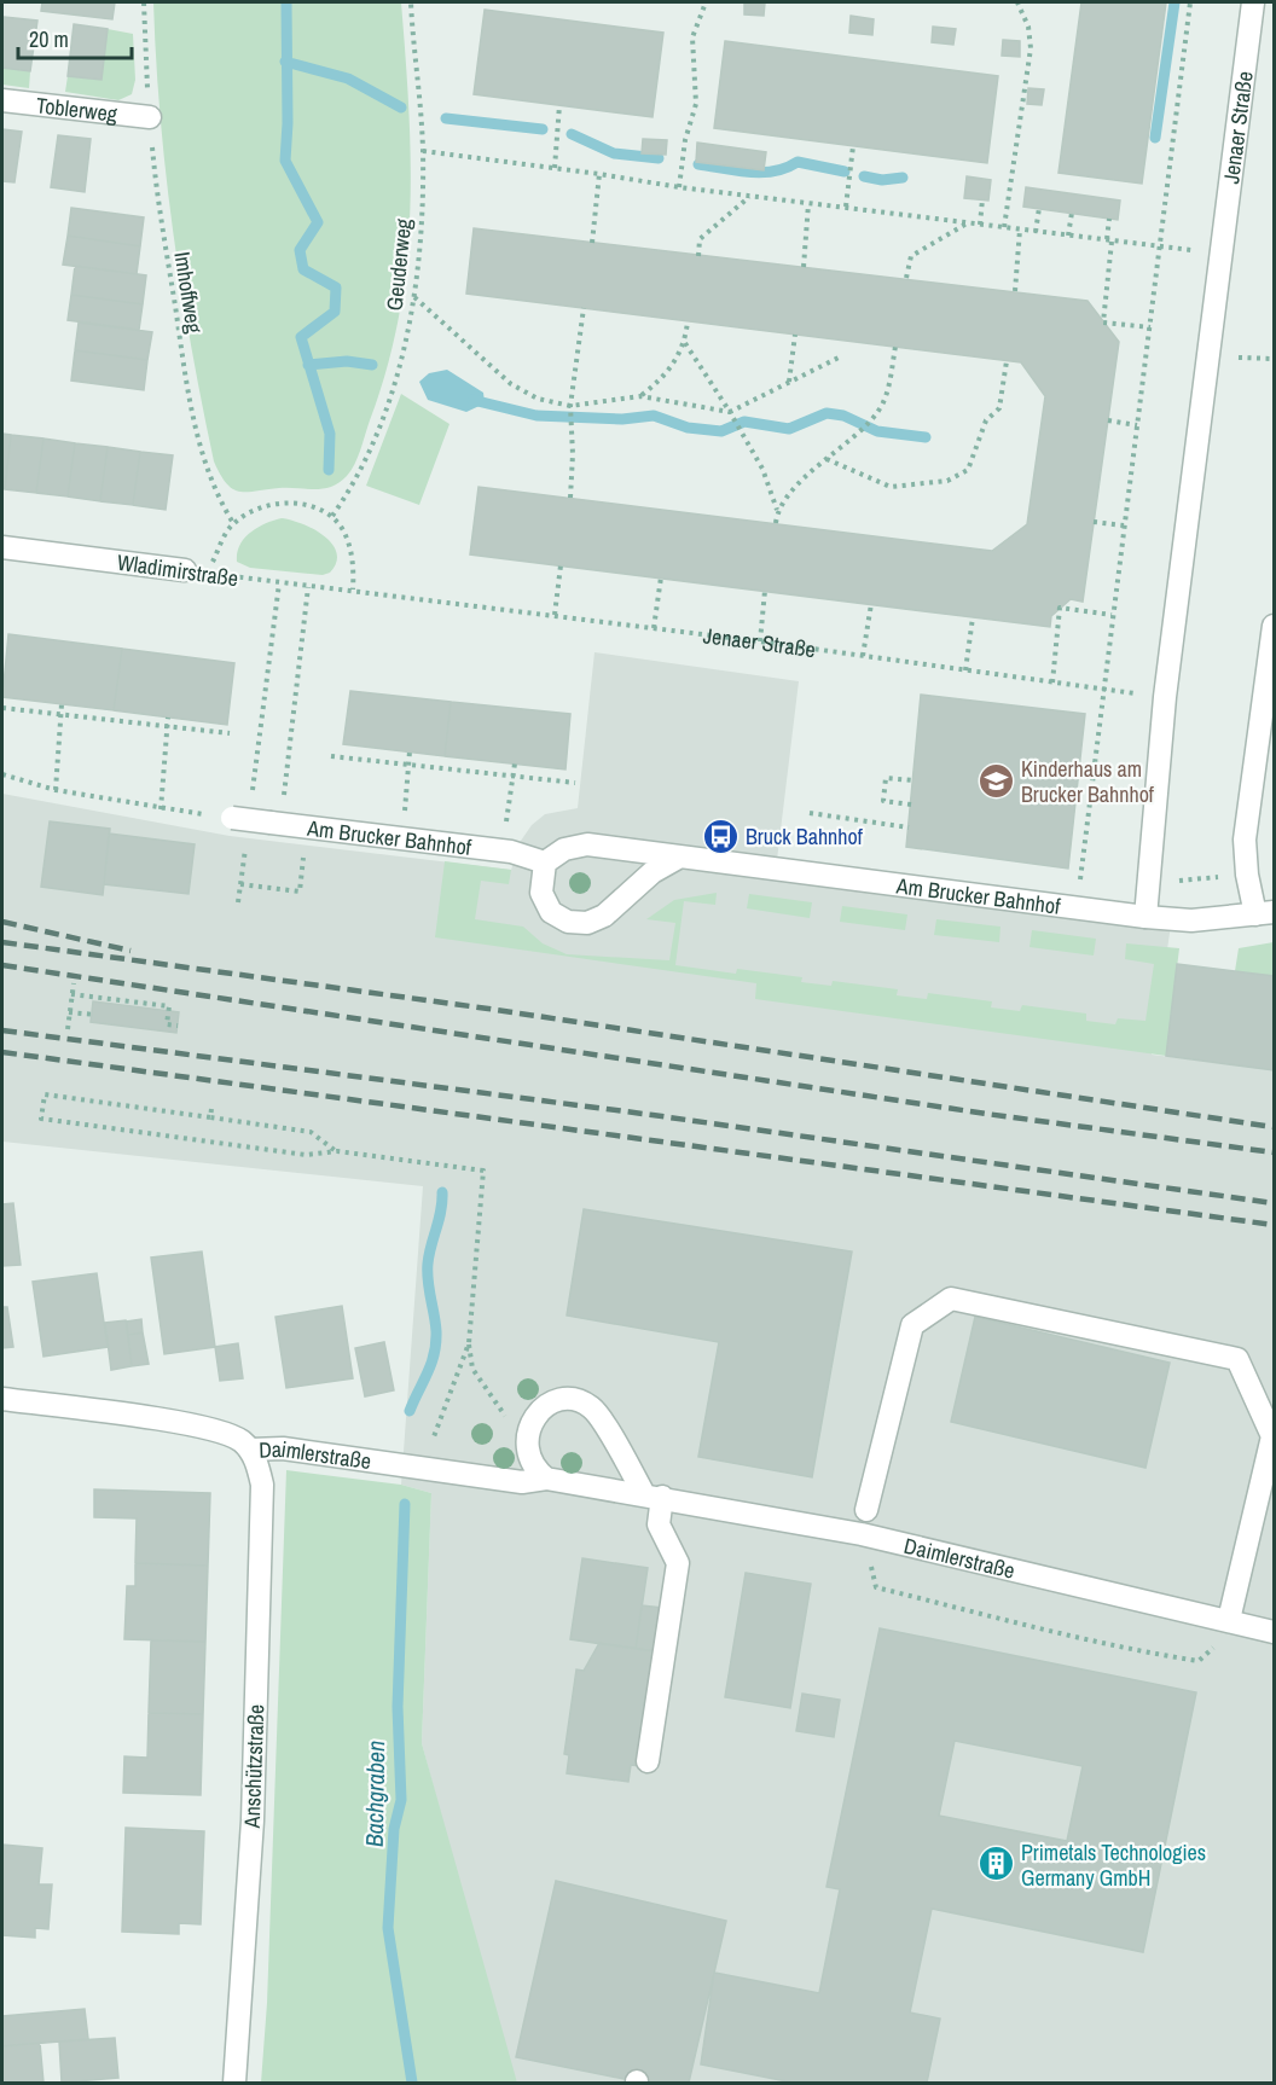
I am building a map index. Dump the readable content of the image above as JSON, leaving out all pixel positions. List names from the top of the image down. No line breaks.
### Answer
{"streets":{"street":["Toblerweg","Jenaer Straße","Wladimirstraße","Am Brucker Bahnhof","Daimlerstraße","Anschützstraße"],"path":["Geuderweg","Imhoffweg"]},"crossings":[["Toblerweg","Imhoffweg"],["Jenaer Straße","Wladimirstraße"],["Jenaer Straße","Am Brucker Bahnhof"],["Imhoffweg","Wladimirstraße"],["Daimlerstraße","Anschützstraße"]],"water":["Bachgraben"],"places":{"school or university":["Kinderhaus am Brucker Bahnhof"],"bus stop":["Bruck Bahnhof"],"building":["Primetals Technologies Germany GmbH"]},"scale_bar":"20 m"}
